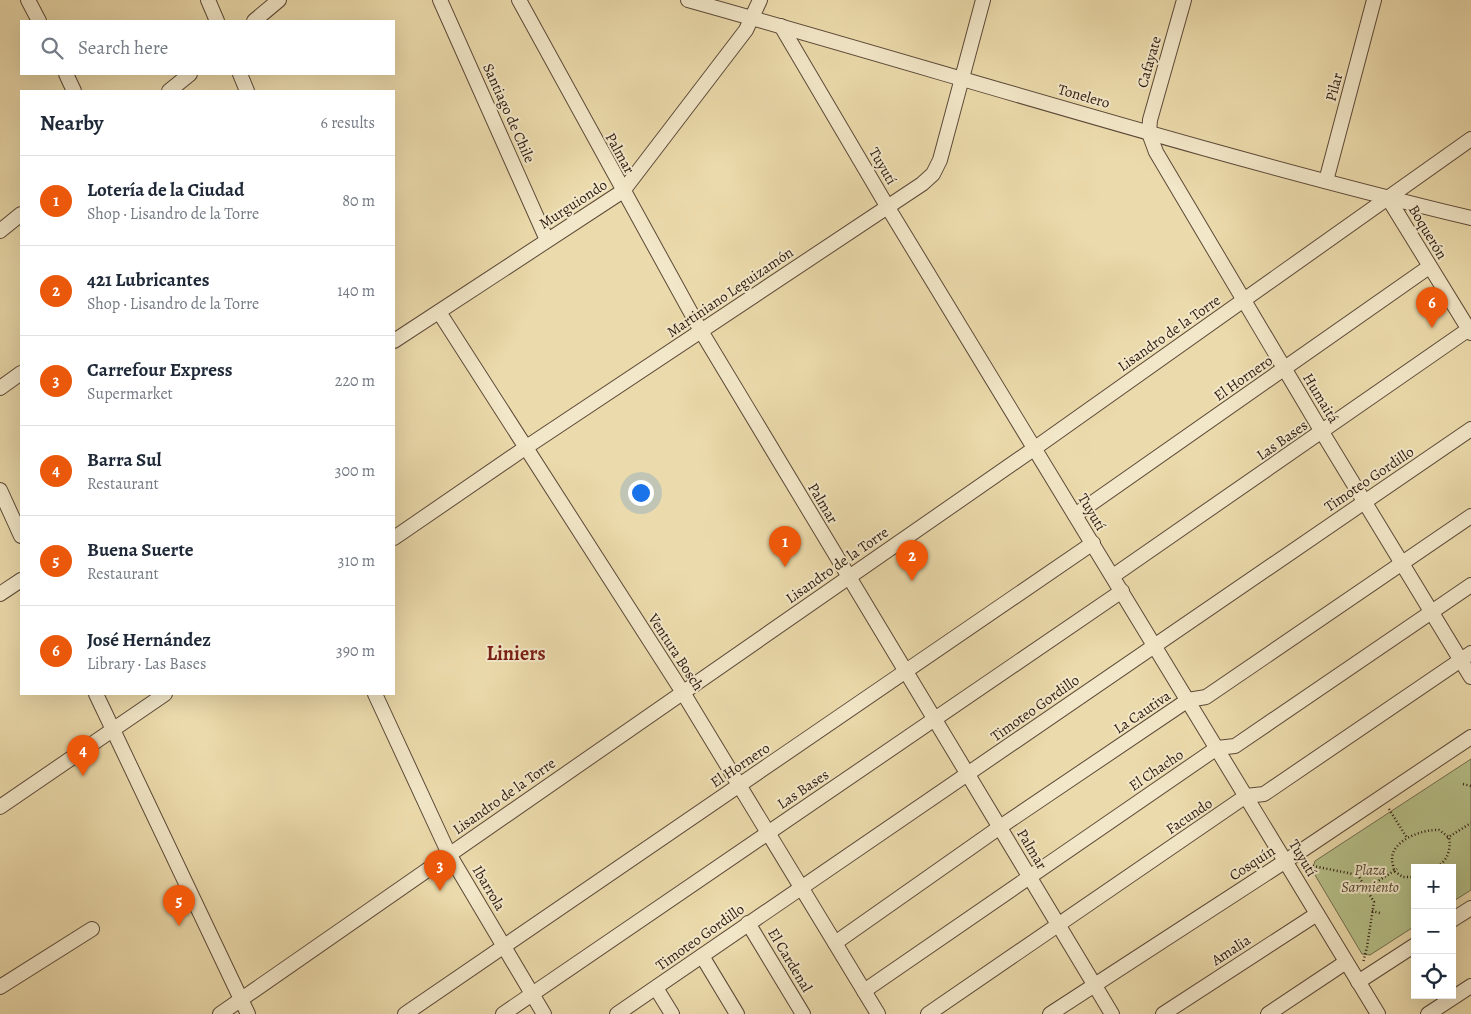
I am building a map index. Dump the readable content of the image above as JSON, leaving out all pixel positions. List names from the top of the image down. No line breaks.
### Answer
{"streets":{"street":["Cafayate","Pilar","Tonelero","Santiago de Chile","Palmar","Tuyutí","Murguiondo","Boquerón","Martiniano Leguizamón","Lisandro de la Torre","El Hornero","Humaitá","Las Bases","Timoteo Gordillo","Ventura Bosch","La Cautiva","El Chacho","Facundo","Cosquín","Ibarrola","Amalia","El Cardenal"]},"crossings":[["Cafayate","Tonelero"],["Cafayate","Humaitá"],["Pilar","Tonelero"],["Tonelero","Tuyutí"],["Tonelero","Murguiondo"],["Tonelero","Boquerón"],["Tonelero","Martiniano Leguizamón"],["Tonelero","Lisandro de la Torre"],["Tonelero","Humaitá"],["Santiago de Chile","Murguiondo"],["Palmar","Murguiondo"],["Palmar","Martiniano Leguizamón"],["Palmar","Lisandro de la Torre"],["Palmar","El Hornero"],["Palmar","Las Bases"],["Palmar","Timoteo Gordillo"],["Palmar","La Cautiva"],["Palmar","El Chacho"],["Palmar","Facundo"],["Palmar","Cosquín"],["Tuyutí","Martiniano Leguizamón"],["Tuyutí","Lisandro de la Torre"],["Tuyutí","El Hornero"],["Tuyutí","Las Bases"],["Tuyutí","Timoteo Gordillo"],["Tuyutí","La Cautiva"],["Tuyutí","El Chacho"],["Tuyutí","Facundo"],["Tuyutí","Cosquín"],["Tuyutí","Amalia"],["Murguiondo","Ventura Bosch"],["Boquerón","Lisandro de la Torre"],["Boquerón","El Hornero"],["Boquerón","Las Bases"],["Martiniano Leguizamón","Ventura Bosch"],["Lisandro de la Torre","Humaitá"],["Lisandro de la Torre","Ventura Bosch"],["Lisandro de la Torre","Ibarrola"],["El Hornero","Humaitá"],["El Hornero","Ventura Bosch"],["El Hornero","Ibarrola"],["Humaitá","Las Bases"],["Humaitá","Timoteo Gordillo"],["Humaitá","La Cautiva"],["Humaitá","El Chacho"],["Humaitá","Facundo"],["Las Bases","Ventura Bosch"],["Las Bases","Ibarrola"],["Timoteo Gordillo","Ventura Bosch"],["Timoteo Gordillo","El Cardenal"],["Ventura Bosch","La Cautiva"],["Ventura Bosch","El Chacho"]],"districts":["Liniers"],"parks":["Plaza Sarmiento"],"page":{"search":"Search here","heading":["Nearby","6 results"],"list":[{"mark":"1","name":"Lotería de la Ciudad","note":"Shop · Lisandro de la Torre","value":"80 m"},{"mark":"2","name":"421 Lubricantes","note":"Shop · Lisandro de la Torre","value":"140 m"},{"mark":"3","name":"Carrefour Express","note":"Supermarket","value":"220 m"},{"mark":"4","name":"Barra Sul","note":"Restaurant","value":"300 m"},{"mark":"5","name":"Buena Suerte","note":"Restaurant","value":"310 m"},{"mark":"6","name":"José Hernández","note":"Library · Las Bases","value":"390 m"}],"pins":["6","1","2","4","3","5"],"map_buttons":["+","−"]}}
